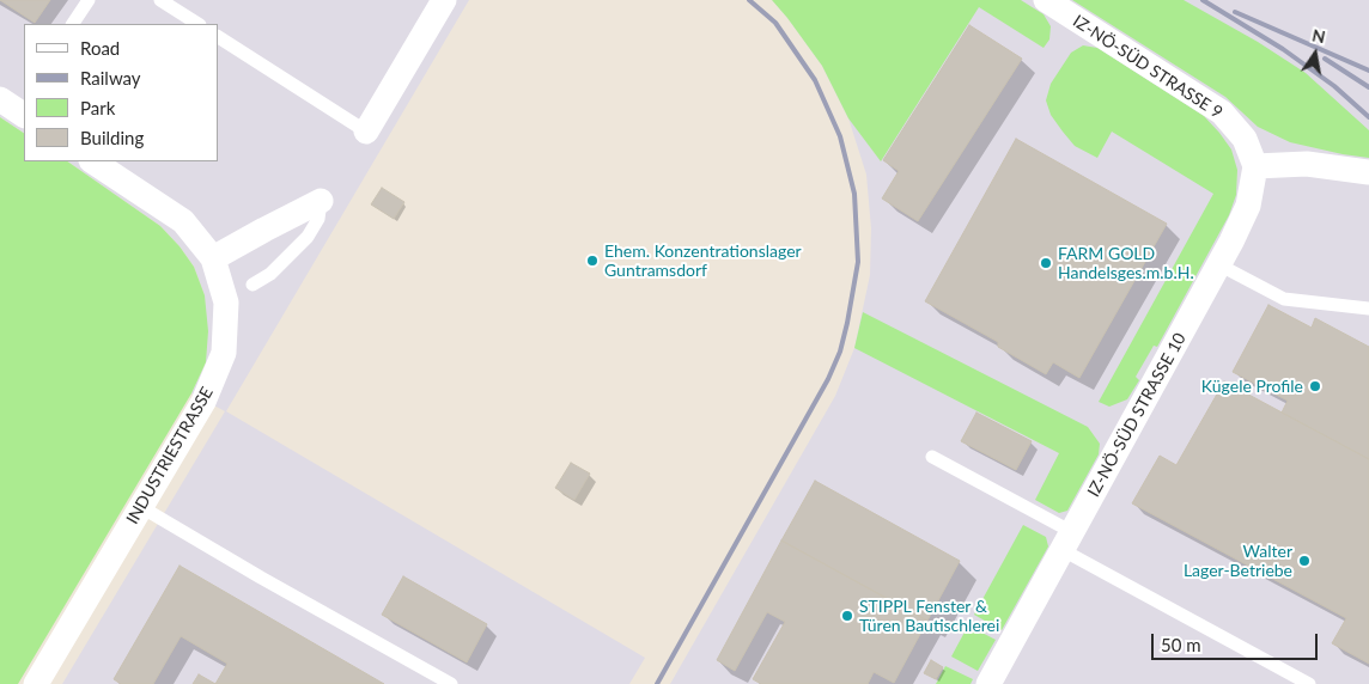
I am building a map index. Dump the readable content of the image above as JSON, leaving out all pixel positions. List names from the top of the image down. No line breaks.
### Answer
{"streets":{"street":["IZ-NÖ-SÜD STRASSE 9","IZ-NÖ-SÜD STRASSE 10","INDUSTRIESTRASSE"]},"crossings":[["IZ-NÖ-SÜD STRASSE 9","IZ-NÖ-SÜD STRASSE 10"]],"places":["Ehem. Konzentrationslager Guntramsdorf","FARM GOLD Handelsges.m.b.H.","Kügele Profile","Walter Lager-Betriebe","STIPPL Fenster & Türen Bautischlerei"],"legend":["Road","Railway","Park","Building"],"scale_bar":"50 m","north":"top"}
